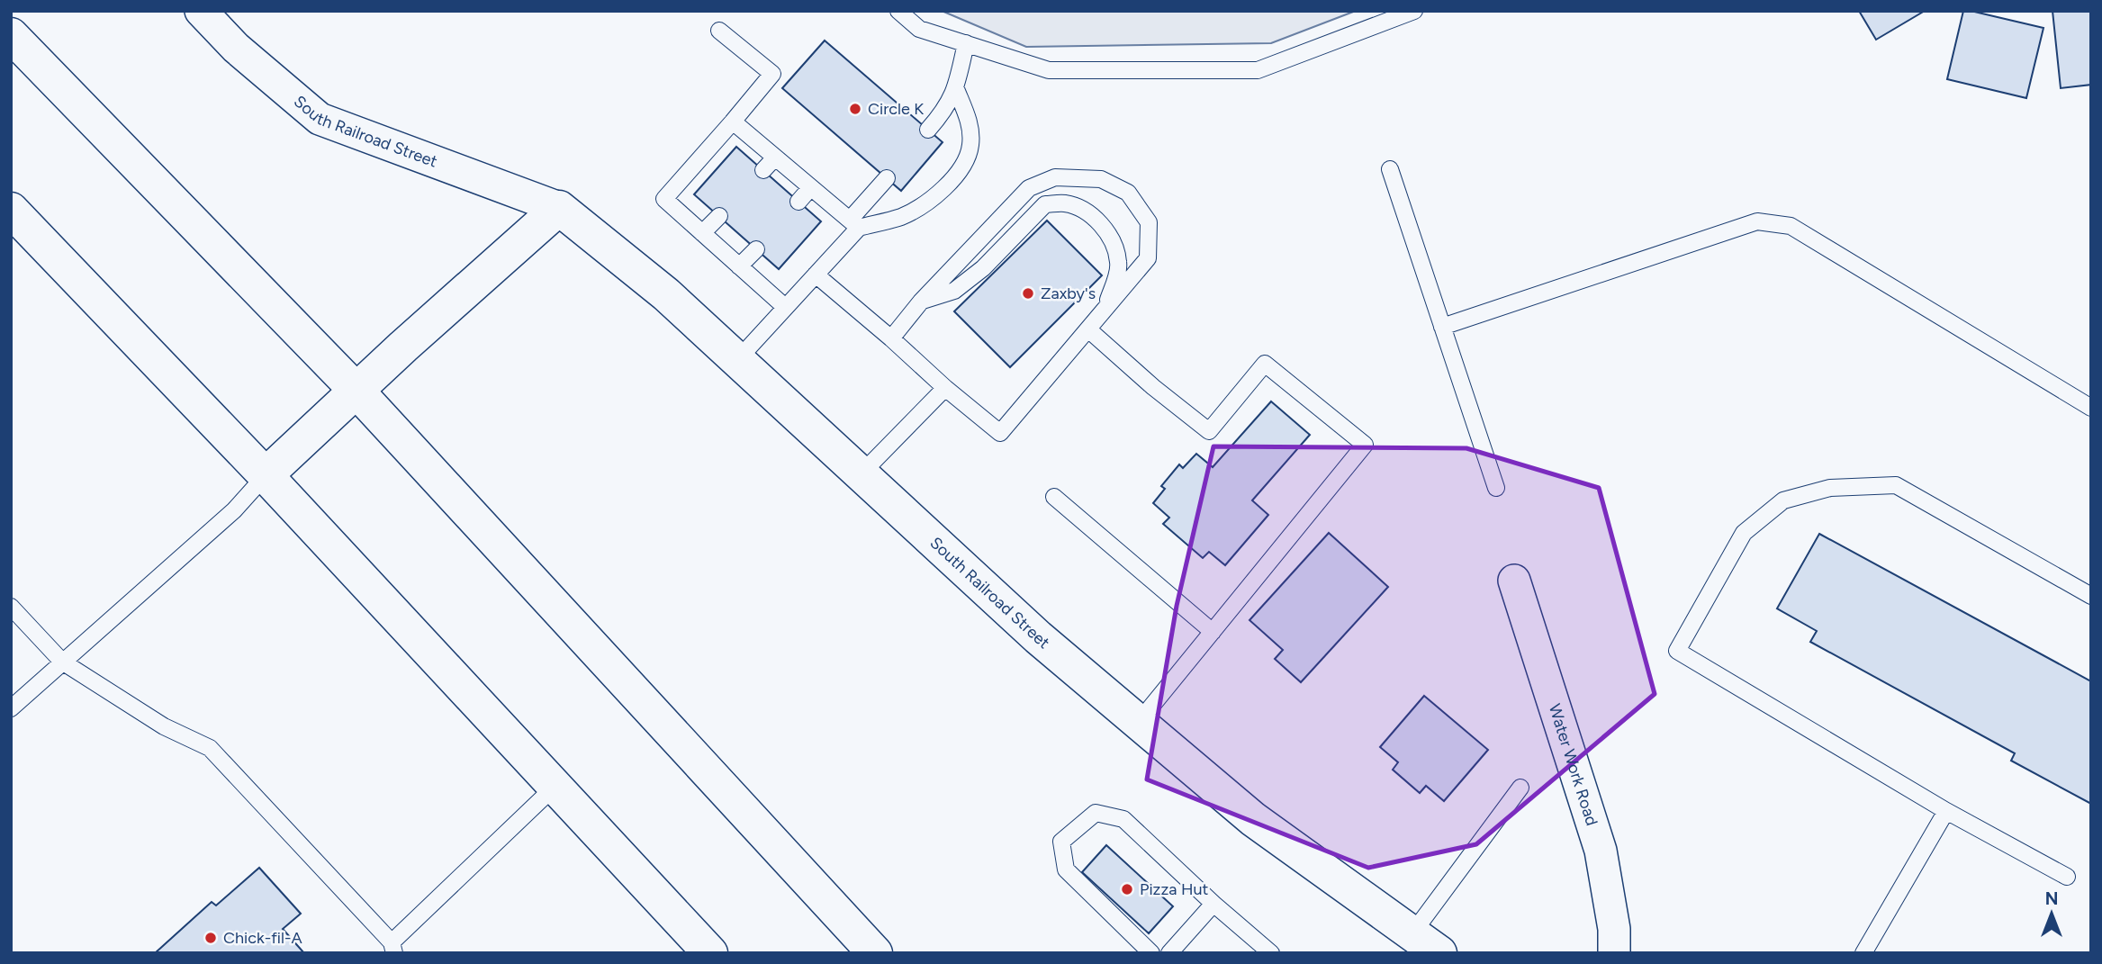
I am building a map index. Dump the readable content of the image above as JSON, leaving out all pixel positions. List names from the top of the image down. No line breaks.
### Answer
{"streets":{"main road":["South Railroad Street"],"street":["Water Work Road"]},"places":["Circle K","Zaxby's","Pizza Hut","Chick-fil-A"],"north":"top"}
